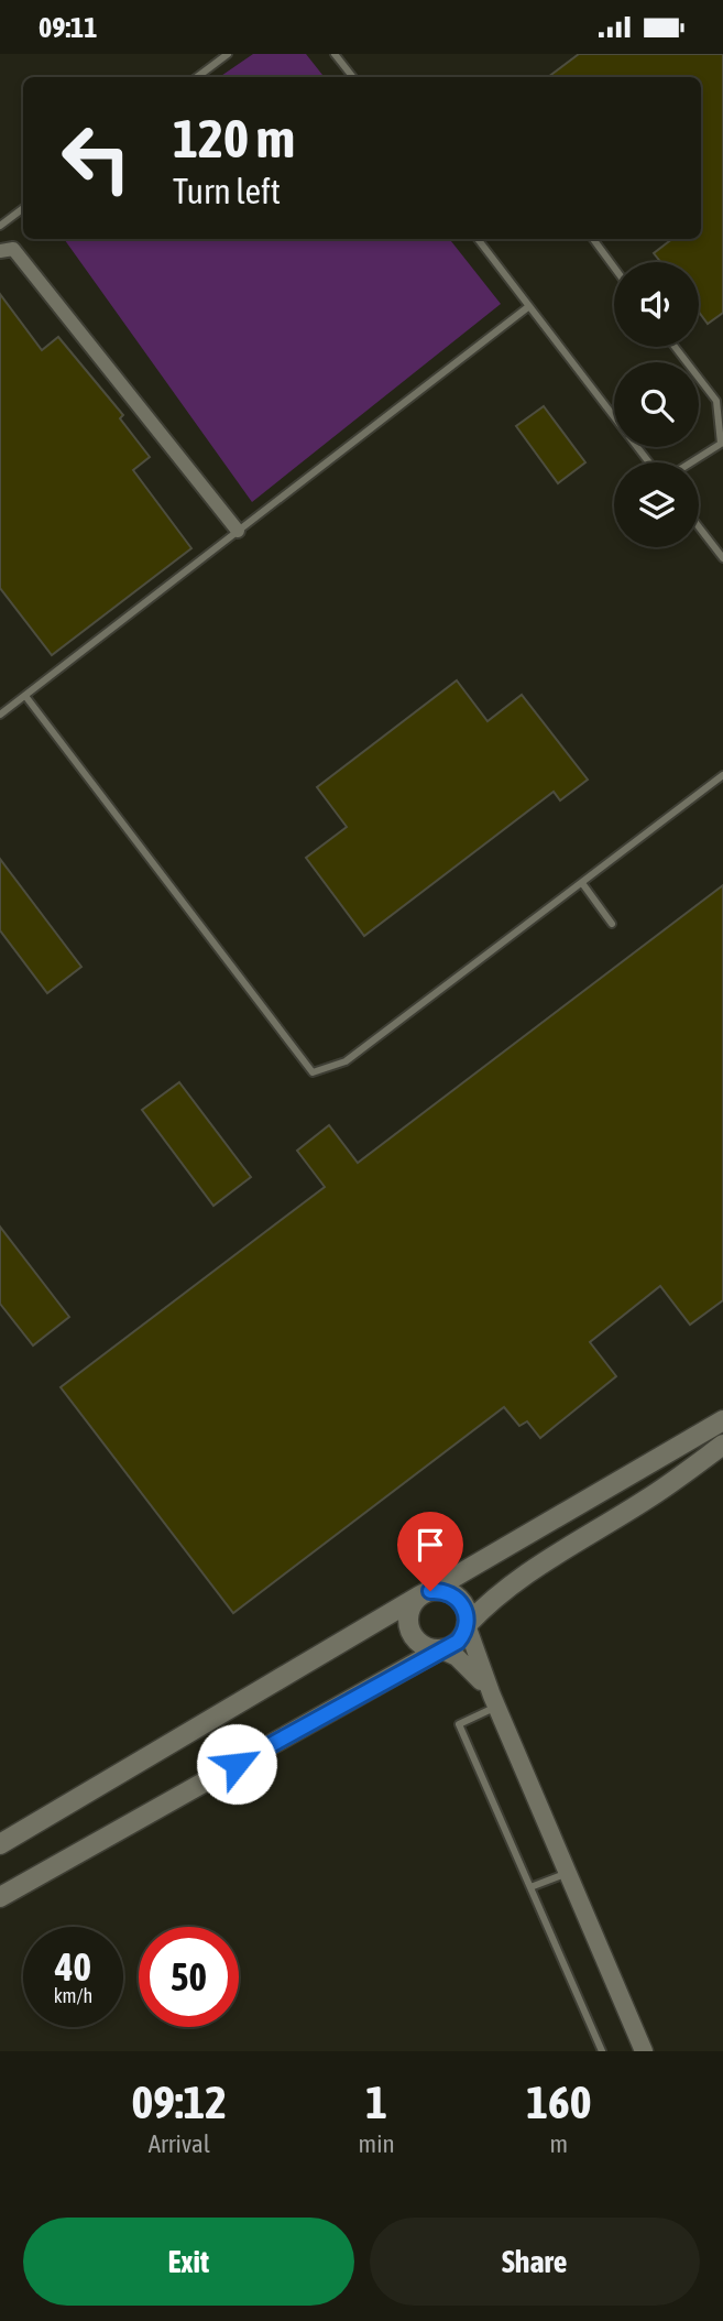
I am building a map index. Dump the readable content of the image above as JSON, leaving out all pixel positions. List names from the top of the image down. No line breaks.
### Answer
{"page":{"status":"09:11","turn":["120 m","Turn left"],"speed":"40 km/h","limit":"50","eta":["09:12","Arrival","1","min","160","m"],"buttons":["Exit","Share"]}}
